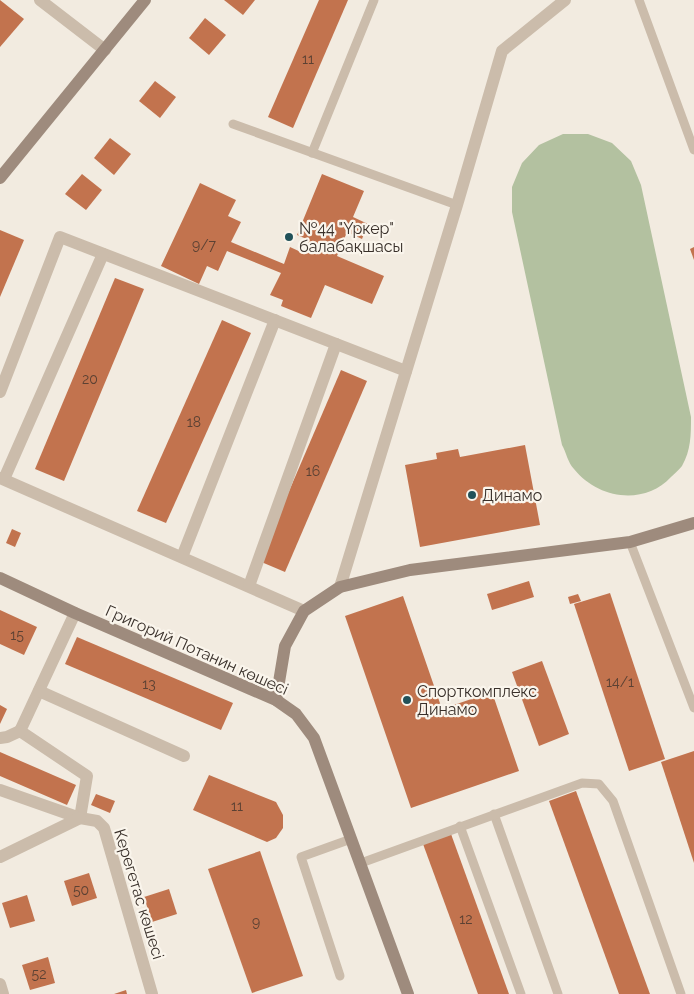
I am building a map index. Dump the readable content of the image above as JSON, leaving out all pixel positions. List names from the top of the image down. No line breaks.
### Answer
{"streets":{"street":["Григорий Потанин көшесі","Керегетас көшесі"]},"places":["№44 \"Үркер\" балабақшасы","Динамо","Спорткомплекс Динамо"],"house_numbers":["11","9/7","20","18","16","15","14/1","13","11","50","12","9","52"]}
